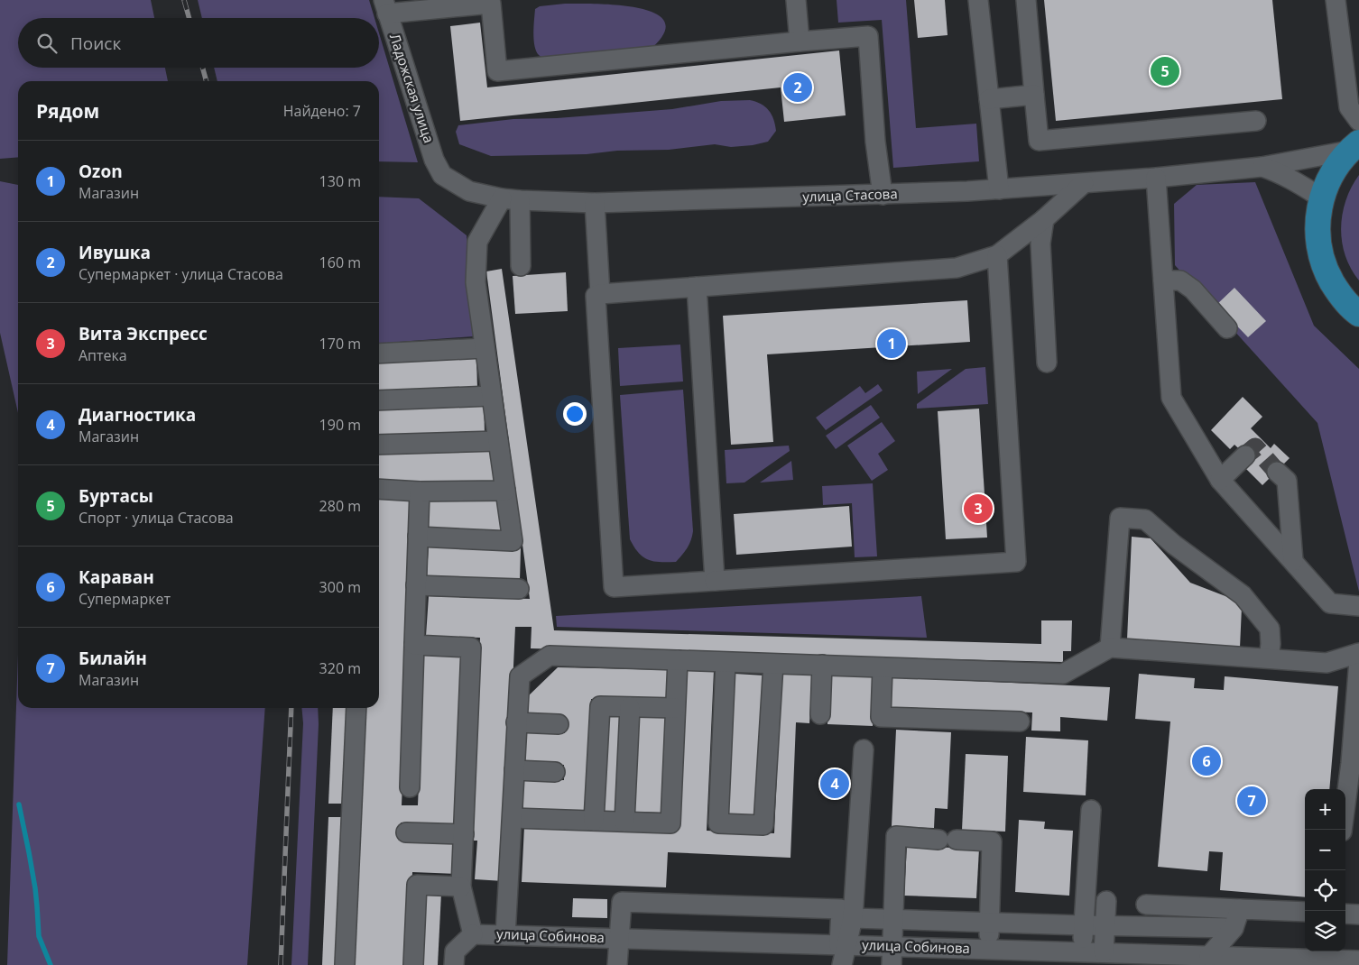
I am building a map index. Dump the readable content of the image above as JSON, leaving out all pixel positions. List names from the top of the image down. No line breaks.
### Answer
{"streets":{"street":["Ладожская улица","улица Стасова","улица Собинова"]},"crossings":[["Ладожская улица","улица Стасова"]],"page":{"search":"Поиск","pins":["5","2","1","3","6","4","7"],"heading":["Рядом","Найдено: 7"],"list":[{"mark":"1","name":"Ozon","note":"Магазин","value":"130 m"},{"mark":"2","name":"Ивушка","note":"Супермаркет · улица Стасова","value":"160 m"},{"mark":"3","name":"Вита Экспресс","note":"Аптека","value":"170 m"},{"mark":"4","name":"Диагностика","note":"Магазин","value":"190 m"},{"mark":"5","name":"Буртасы","note":"Спорт · улица Стасова","value":"280 m"},{"mark":"6","name":"Караван","note":"Супермаркет","value":"300 m"},{"mark":"7","name":"Билайн","note":"Магазин","value":"320 m"}],"map_buttons":["+","−"]}}
